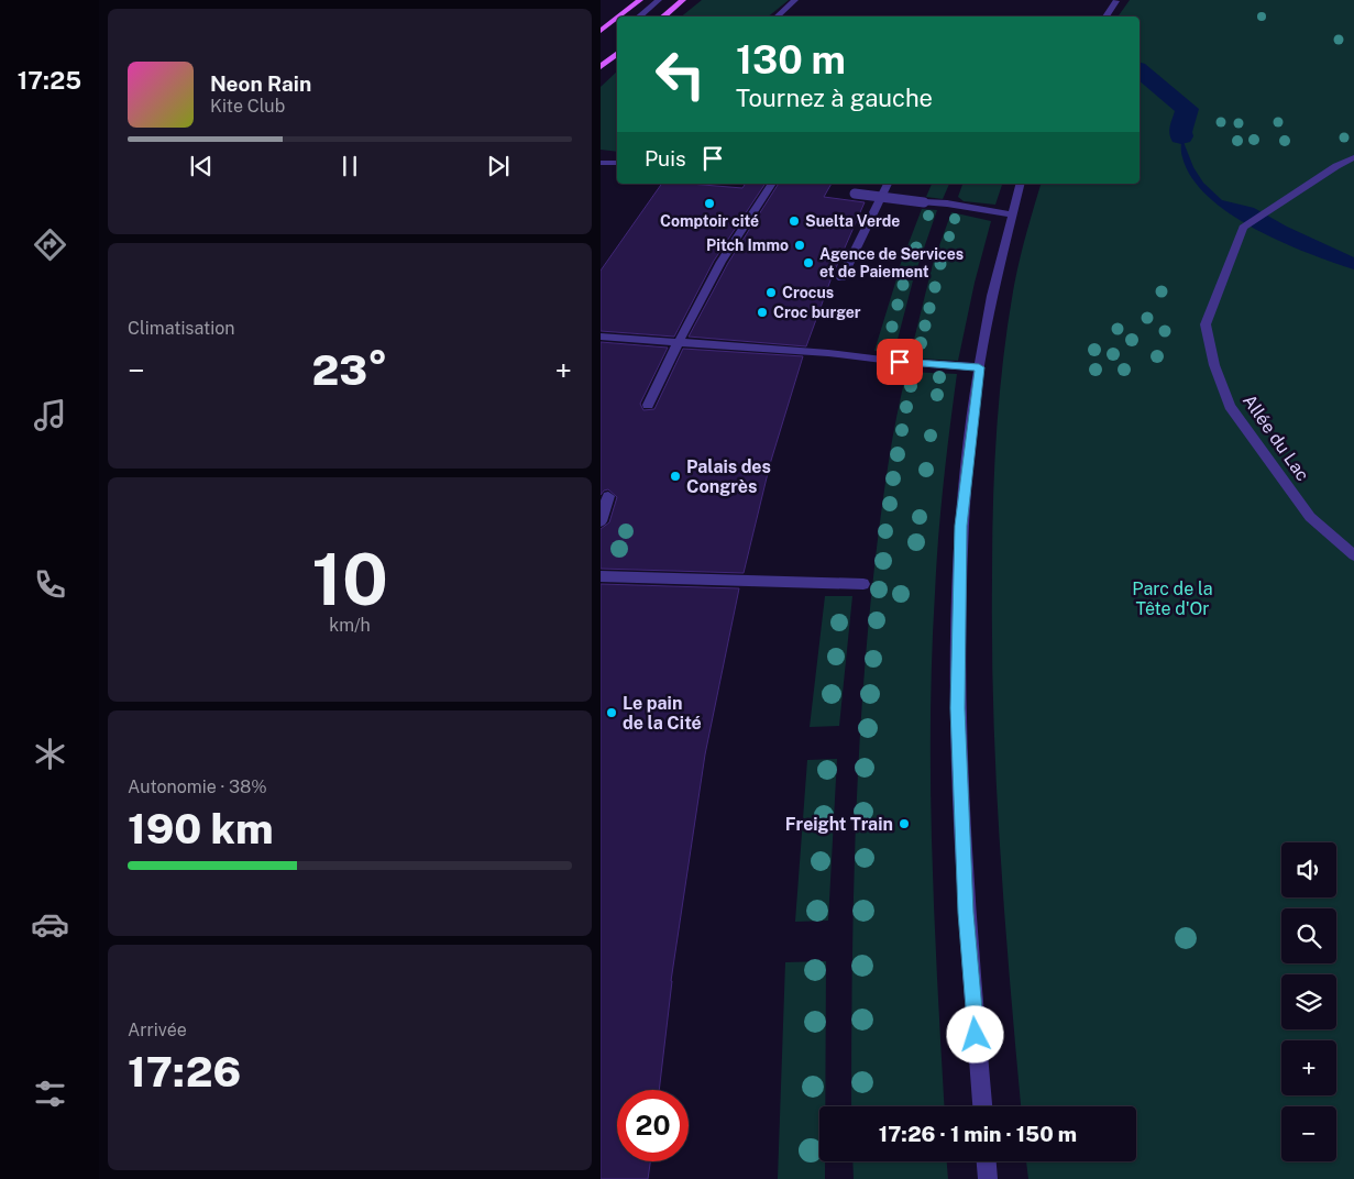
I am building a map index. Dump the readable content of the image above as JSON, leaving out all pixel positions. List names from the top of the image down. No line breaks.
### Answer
{"streets":{"street":["Allée du Lac"]},"parks":["Parc de la Tête d'Or"],"places":["Comptoir cité","Suelta Verde","Pitch Immo","Agence de Services et de Paiement","Crocus","Croc burger","Palais des Congrès","Le pain de la Cité","Freight Train"],"page":{"tabs":"17:25","turn":["130 m","Tournez à gauche"],"song":["Neon Rain","Kite Club"],"then":"Puis","tile":["Climatisation",["10","km/h"],["Autonomie · 38%","190 km"],["Arrivée","17:26"]],"heat":["−","23°","+"],"map_buttons":["+","−"],"limit":"20","trip":"17:26 · 1 min · 150 m"}}
